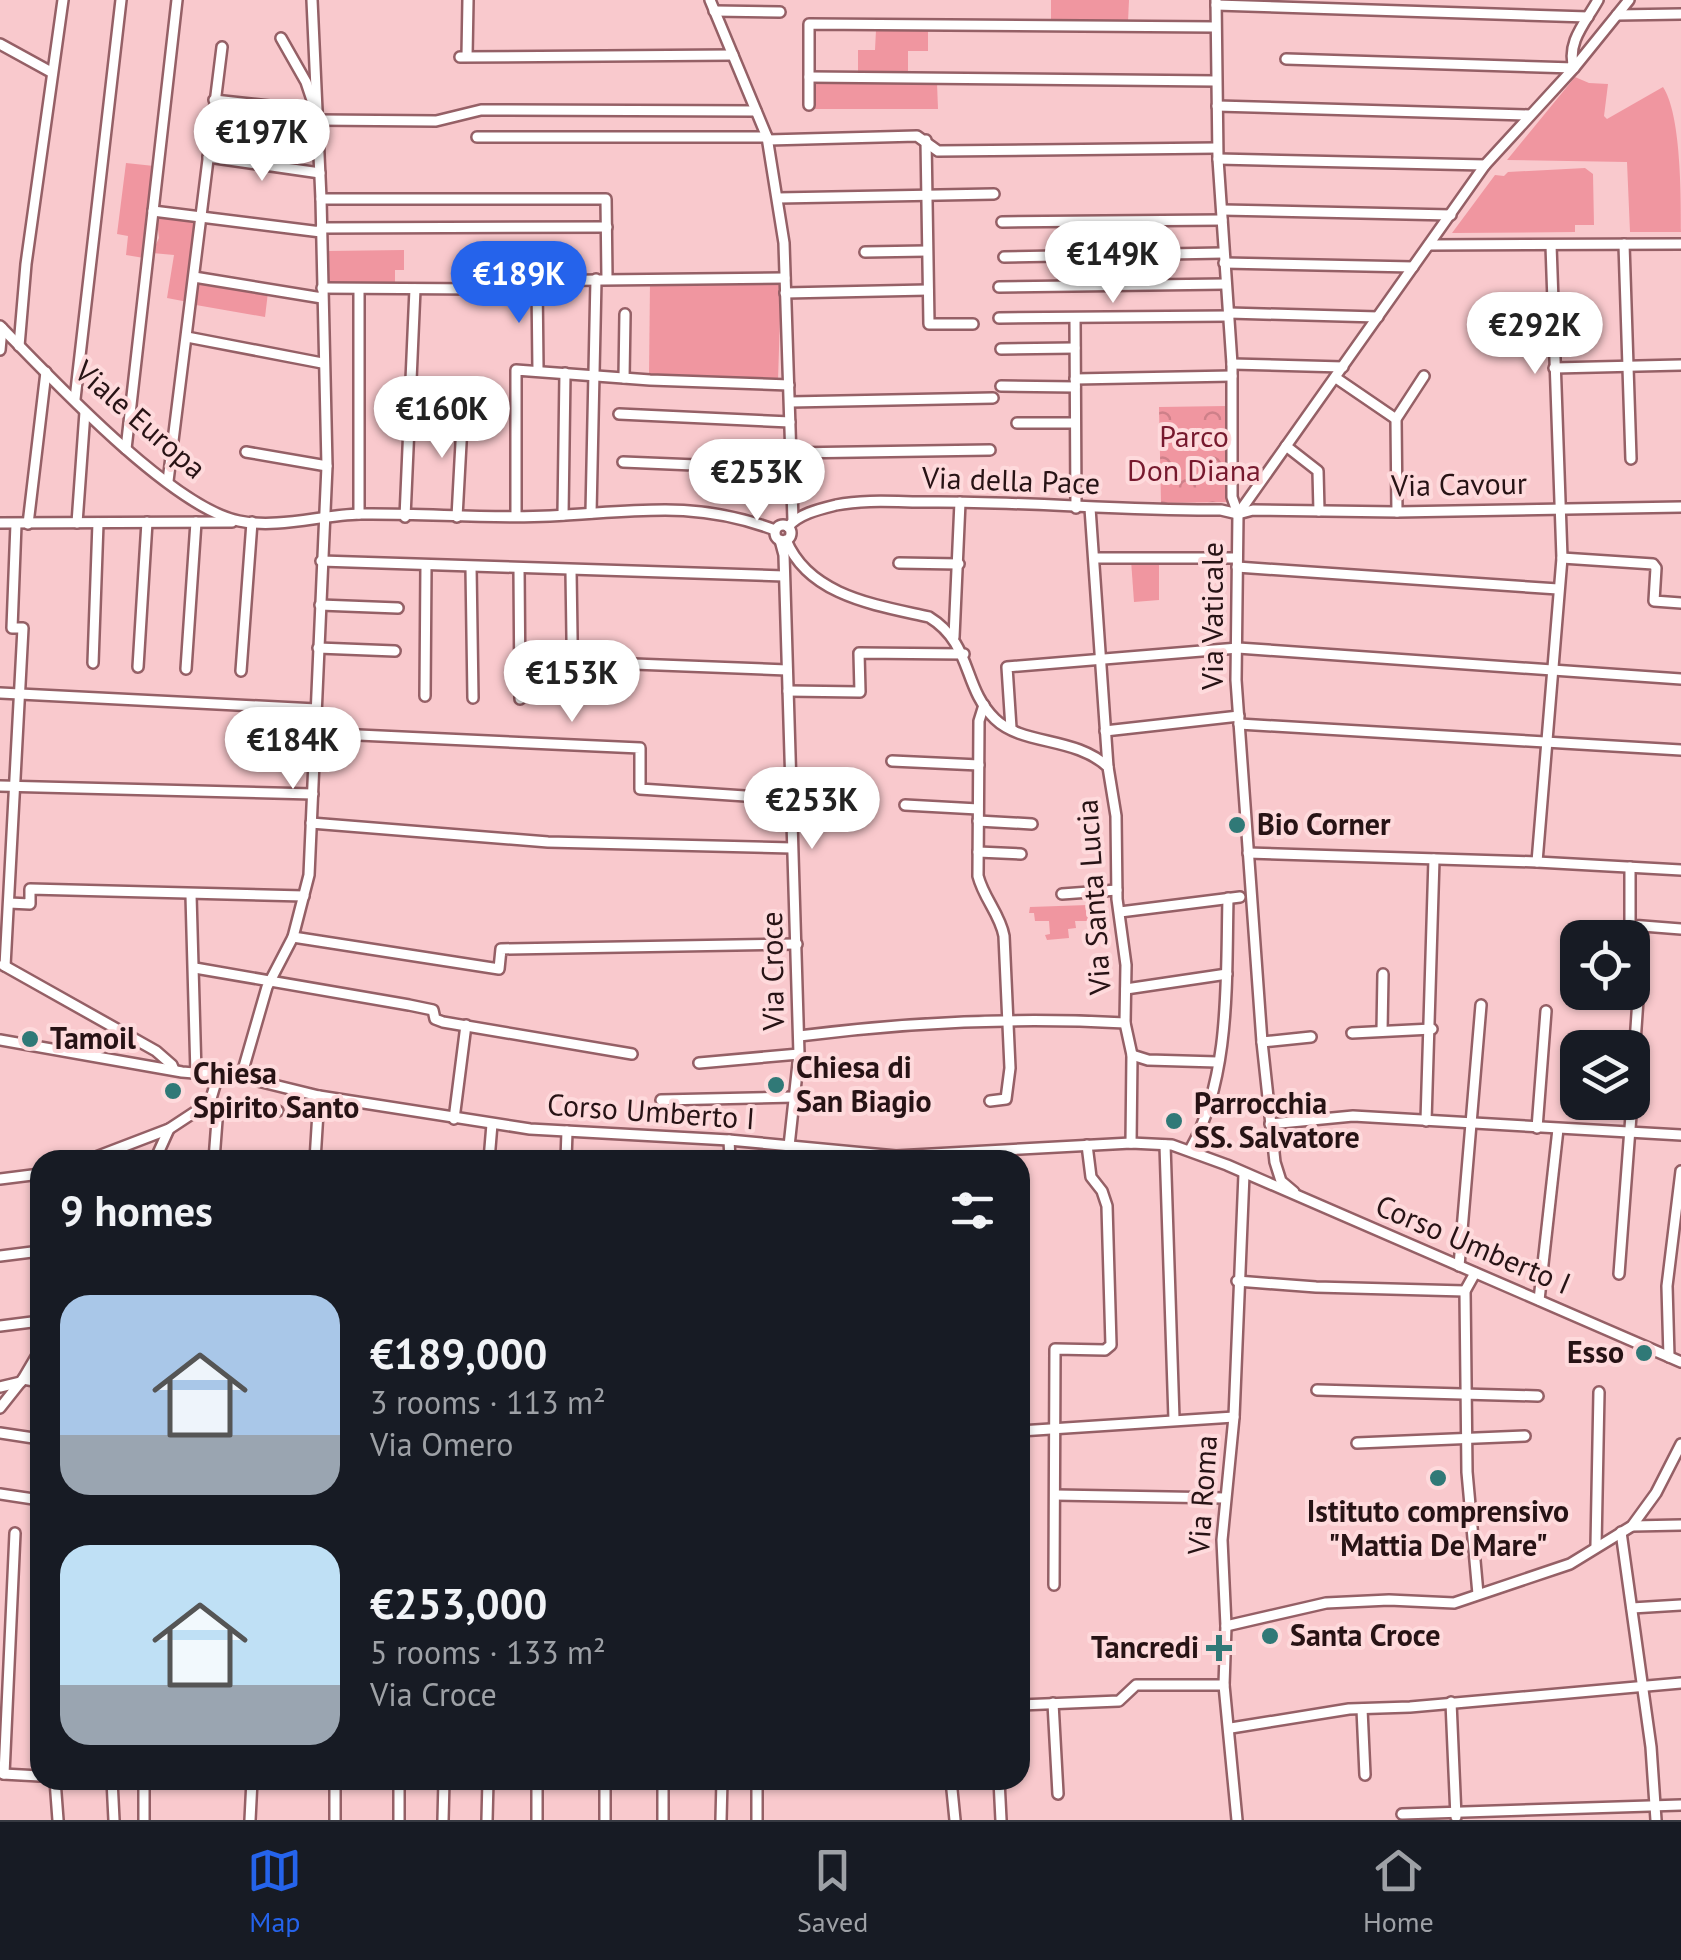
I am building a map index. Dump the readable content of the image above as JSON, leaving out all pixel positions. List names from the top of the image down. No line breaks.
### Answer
{"streets":{"street":["Viale Europa","Via della Pace","Via Cavour","Via Vaticale","Via Santa Lucia","Via Croce","Corso Umberto I","Via Roma"]},"crossings":[["Viale Europa","Via Santa Lucia"],["Viale Europa","Via Croce"],["Via della Pace","Via Cavour"],["Via della Pace","Via Vaticale"],["Via Cavour","Via Vaticale"],["Via Vaticale","Corso Umberto I"],["Via Vaticale","Via Roma"],["Via Santa Lucia","Via Croce"],["Via Santa Lucia","Corso Umberto I"],["Via Croce","Corso Umberto I"],["Corso Umberto I","Via Roma"]],"parks":["Parco Don Diana"],"places":{"other":["Bio Corner","Tamoil","Chiesa di San Biagio","Chiesa Spirito Santo","Parrocchia SS. Salvatore","Esso","Istituto comprensivo \"Mattia De Mare\"","Santa Croce"],"health":["Tancredi"]},"page":{"price":["€197K","€149K","€189K","€292K","€160K","€253K","€153K","€184K","€253K"],"heading":"9 homes","list":[{"name":"€189,000","note":"3 rooms · 113 m² · Via Omero"},{"name":"€253,000","note":"5 rooms · 133 m² · Via Croce"}],"tabs":["Map","Saved","Home"]}}
